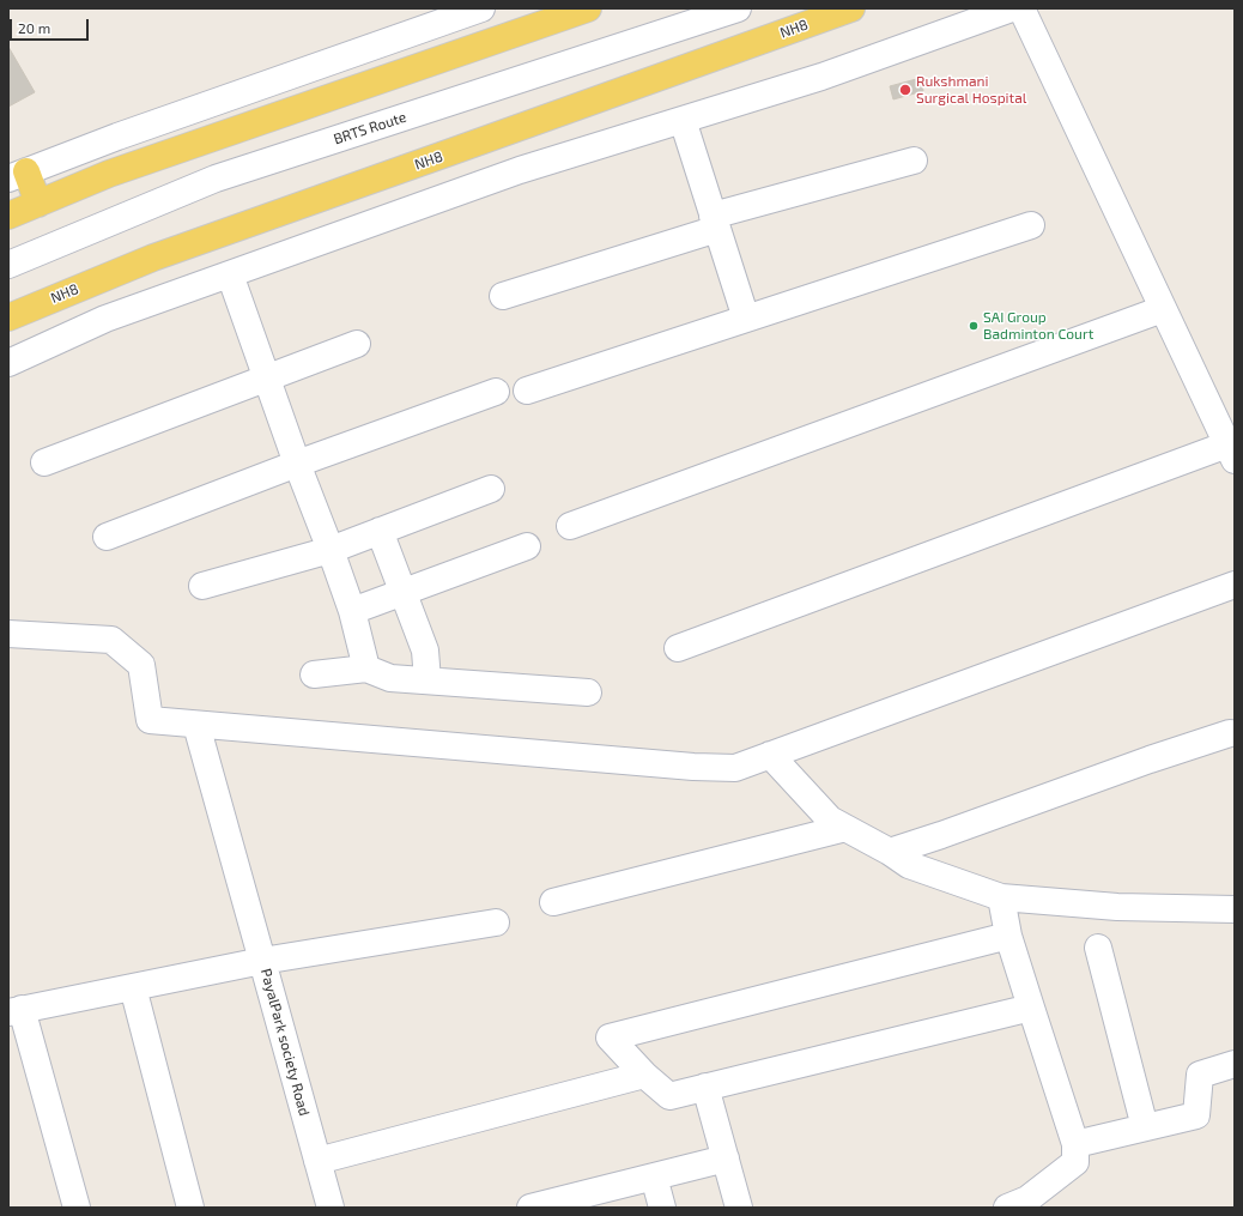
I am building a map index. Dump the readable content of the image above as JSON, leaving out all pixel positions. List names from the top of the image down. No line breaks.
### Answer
{"streets":{"main road":["NH8"],"street":["BRTS Route","PayalPark society Road"]},"places":["Rukshmani Surgical Hospital","SAI Group Badminton Court"],"scale_bar":"20 m"}
